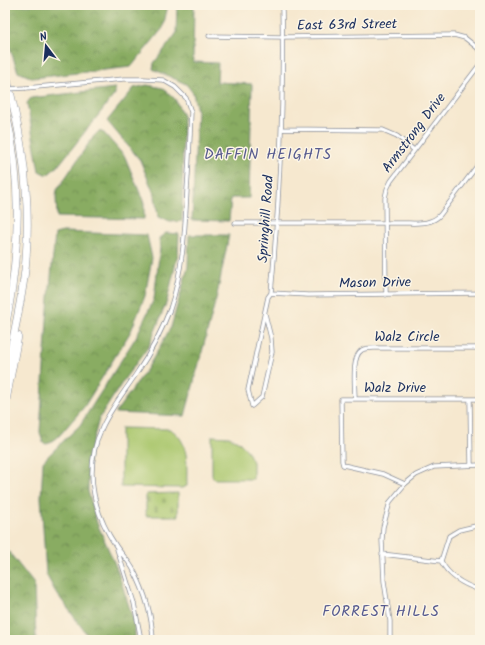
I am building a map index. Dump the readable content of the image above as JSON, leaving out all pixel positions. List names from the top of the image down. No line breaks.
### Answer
{"streets":{"street":["East 63rd Street","Armstrong Drive","Springhill Road","Mason Drive","Walz Circle","Walz Drive"]},"crossings":[["East 63rd Street","Springhill Road"],["Armstrong Drive","Mason Drive"],["Springhill Road","Mason Drive"],["Walz Circle","Walz Drive"]],"districts":["DAFFIN HEIGHTS","FORREST HILLS"],"north":"top"}
